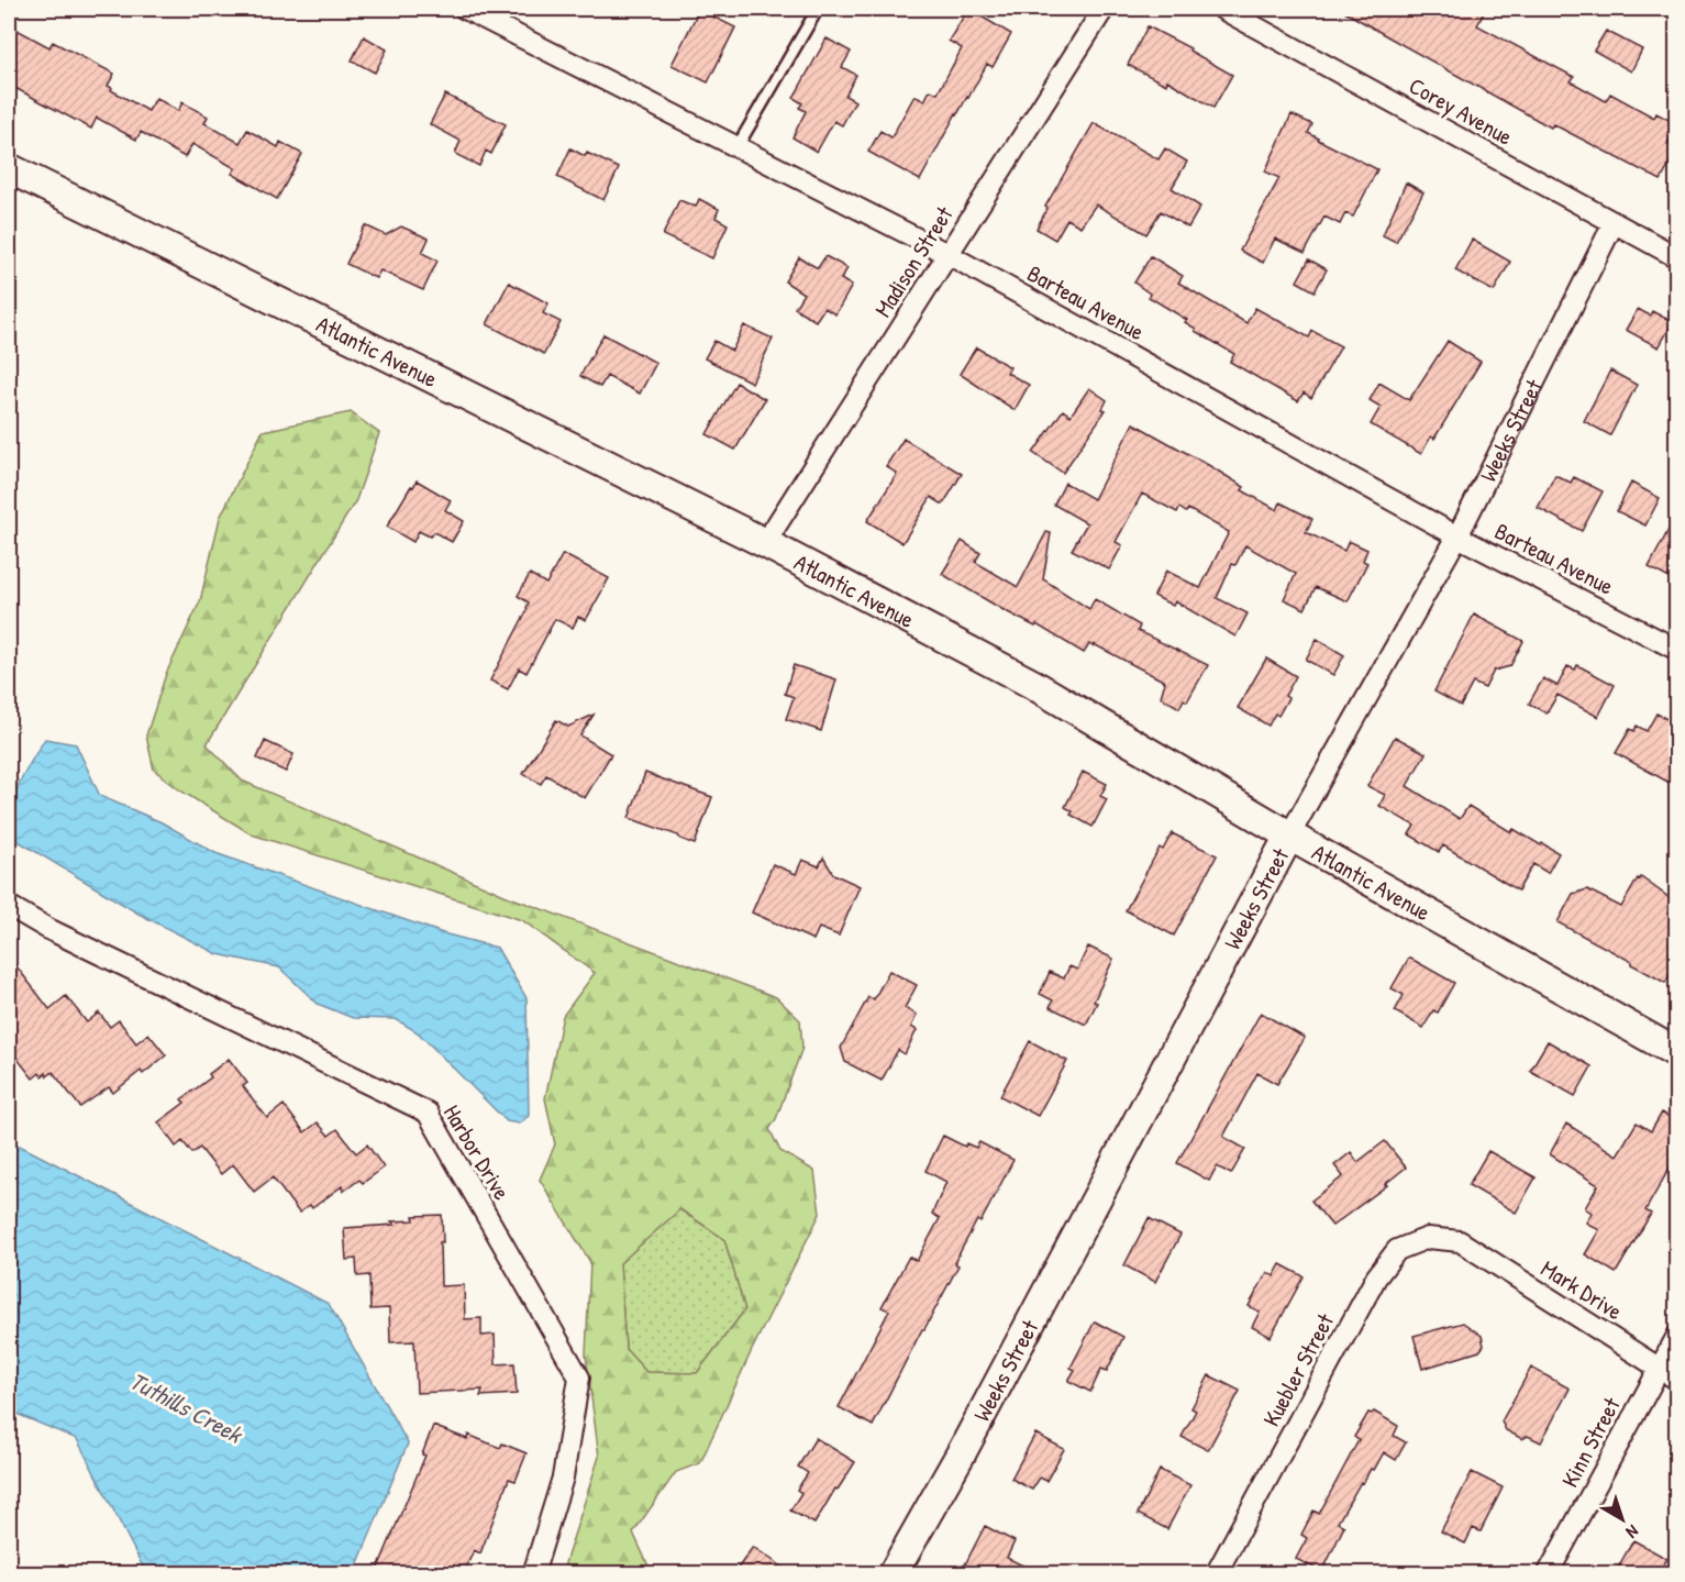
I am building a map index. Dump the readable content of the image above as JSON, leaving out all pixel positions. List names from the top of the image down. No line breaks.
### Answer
{"streets":{"main road":["Atlantic Avenue","Weeks Street"],"street":["Corey Avenue","Madison Street","Barteau Avenue","Harbor Drive","Mark Drive","Kuebler Street","Kinn Street"]},"crossings":[["Corey Avenue","Weeks Street"],["Madison Street","Barteau Avenue"],["Madison Street","Atlantic Avenue"],["Barteau Avenue","Weeks Street"],["Atlantic Avenue","Weeks Street"],["Mark Drive","Kuebler Street"],["Mark Drive","Kinn Street"]],"water":["Tuthills Creek"],"north":"bottom right"}
